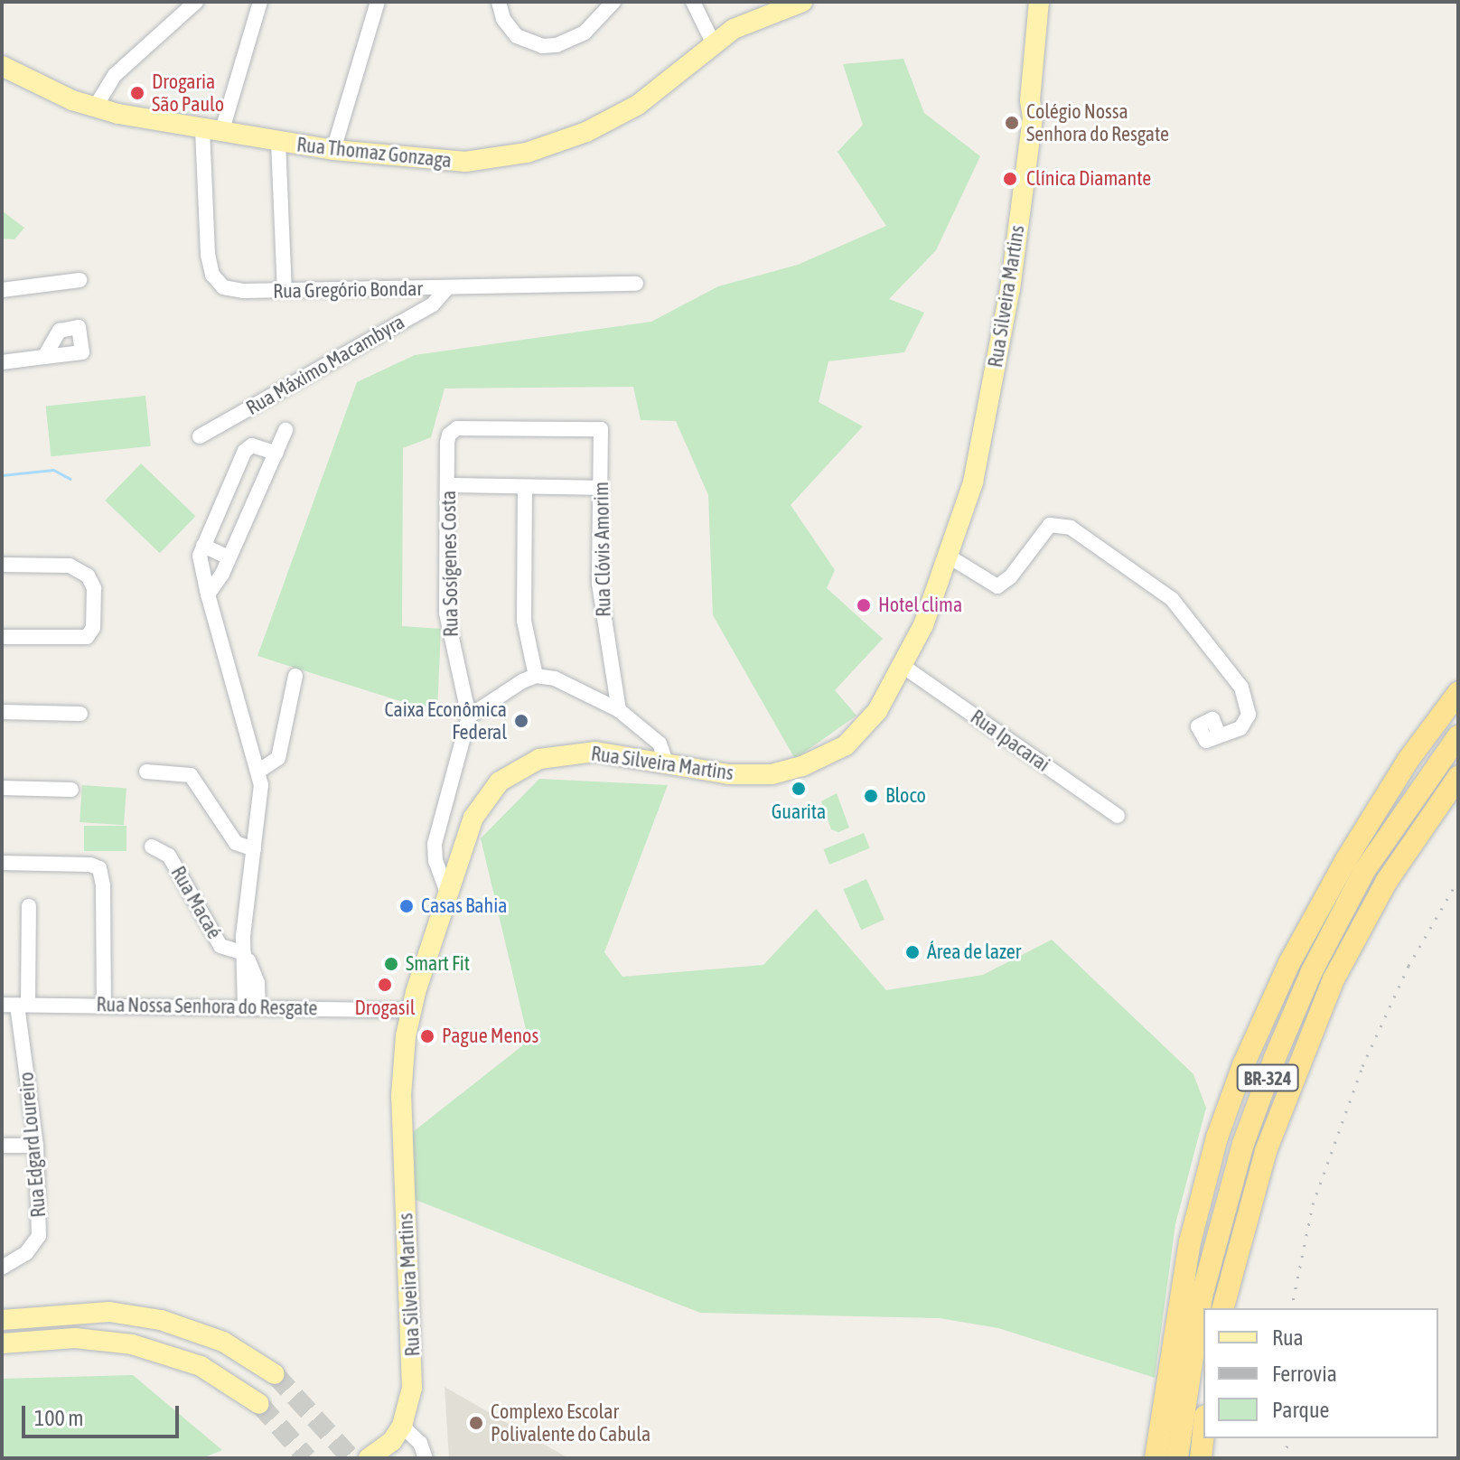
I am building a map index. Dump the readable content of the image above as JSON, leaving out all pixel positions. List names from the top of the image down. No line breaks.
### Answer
{"streets":{"highway":["BR-324"],"main road":["Rua Thomaz Gonzaga","Rua Silveira Martins"],"street":["Rua Gregório Bondar","Rua Máximo Macambyra","Rua Clóvis Amorim","Rua Sosígenes Costa","Rua Ipacarai","Rua Macaé","Rua Nossa Senhora do Resgate","Rua Edgard Loureiro"]},"crossings":[["Rua Thomaz Gonzaga","Rua Gregório Bondar"],["Rua Gregório Bondar","Rua Máximo Macambyra"],["Rua Silveira Martins","Rua Ipacarai"],["Rua Silveira Martins","Rua Nossa Senhora do Resgate"],["Rua Clóvis Amorim","Rua Sosígenes Costa"],["Rua Nossa Senhora do Resgate","Rua Edgard Loureiro"]],"places":["Drogaria São Paulo","Colégio Nossa Senhora do Resgate","Clínica Diamante","Hotel clima","Caixa Econômica Federal","Guarita","Bloco","Casas Bahia","Área de lazer","Smart Fit","Drogasil","Pague Menos","Complexo Escolar Polivalente do Cabula"],"legend":["Rua","Ferrovia","Parque"],"scale_bar":"100 m"}
